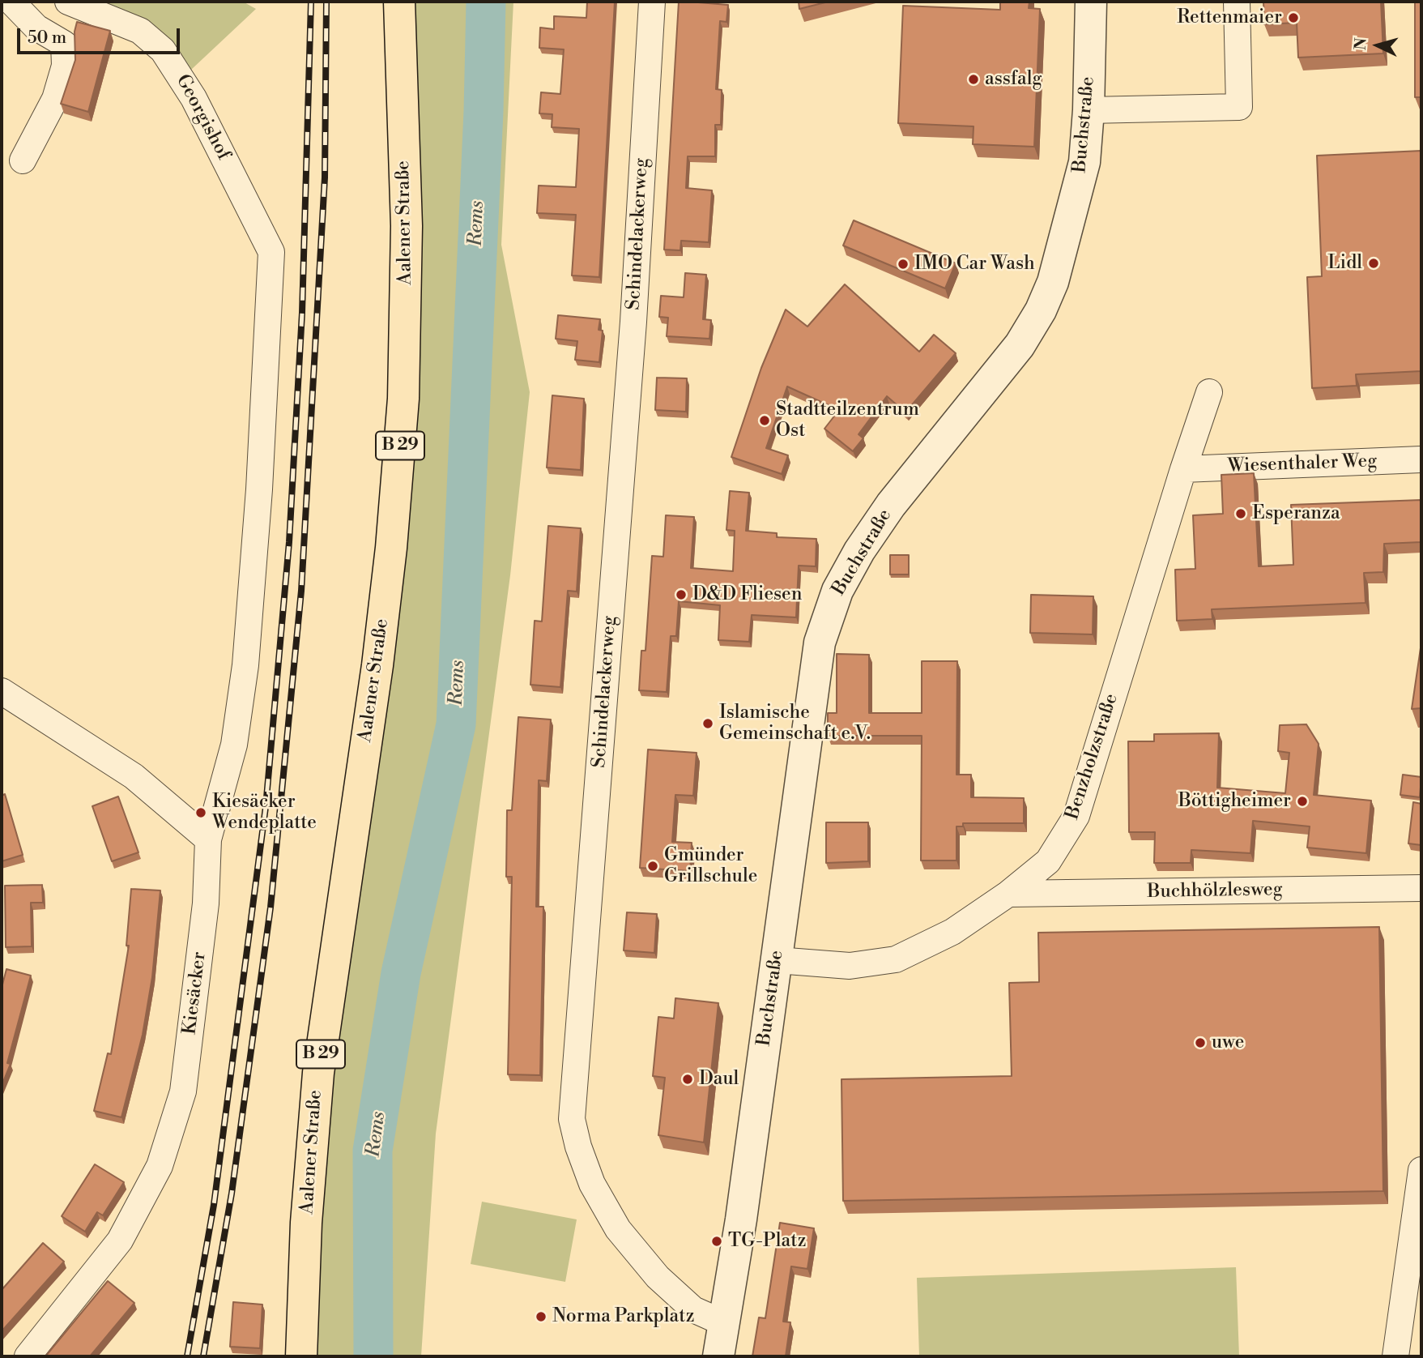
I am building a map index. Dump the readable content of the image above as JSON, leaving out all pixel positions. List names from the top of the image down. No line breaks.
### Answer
{"streets":{"main road":["Aalener Straße","B 29"],"street":["Georgishof","Buchstraße","Schindelackerweg","Wiesenthaler Weg","Benzholzstraße","Buchhölzlesweg","Kiesäcker"]},"crossings":[["Georgishof","Kiesäcker"],["Buchstraße","Schindelackerweg"],["Buchstraße","Benzholzstraße"],["Wiesenthaler Weg","Benzholzstraße"],["Benzholzstraße","Buchhölzlesweg"]],"water":["Rems"],"places":["Rettenmaier","assfalg","Lidl","IMO Car Wash","Stadtteilzentrum Ost","Esperanza","D&D Fliesen","Islamische Gemeinschaft e.V.","Böttigheimer","Kiesäcker Wendeplatte","Gmünder Grillschule","uwe","Daul","TG-Platz","Norma Parkplatz"],"scale_bar":"50 m","north":"left"}
